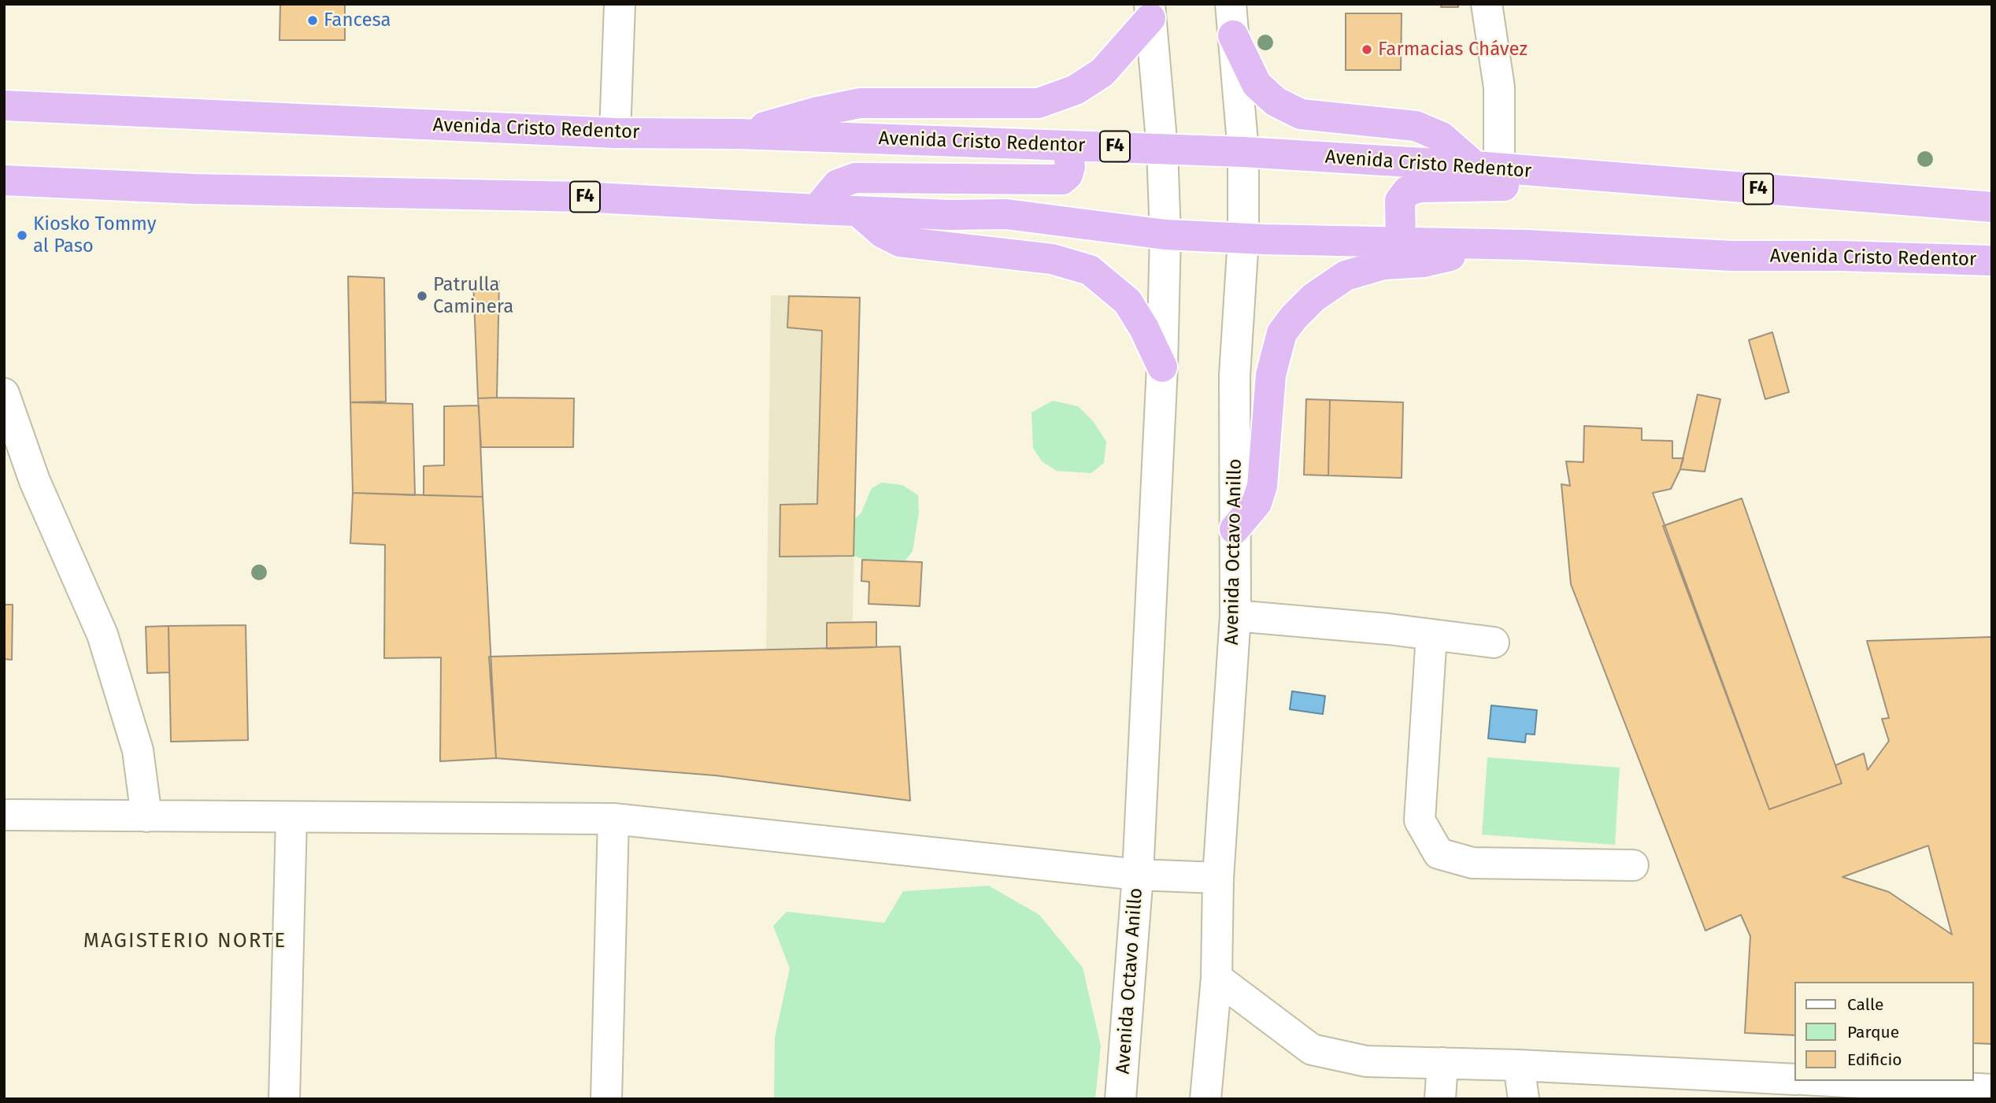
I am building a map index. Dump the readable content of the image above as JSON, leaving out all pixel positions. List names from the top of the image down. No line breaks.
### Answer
{"streets":{"highway":["Avenida Cristo Redentor","F4"],"street":["Avenida Octavo Anillo"]},"crossings":[["Avenida Cristo Redentor","Avenida Octavo Anillo"]],"districts":["MAGISTERIO NORTE"],"places":["Fancesa","Farmacias Chávez","Kiosko Tommy al Paso","Patrulla Caminera"],"legend":["Calle","Parque","Edificio"]}
